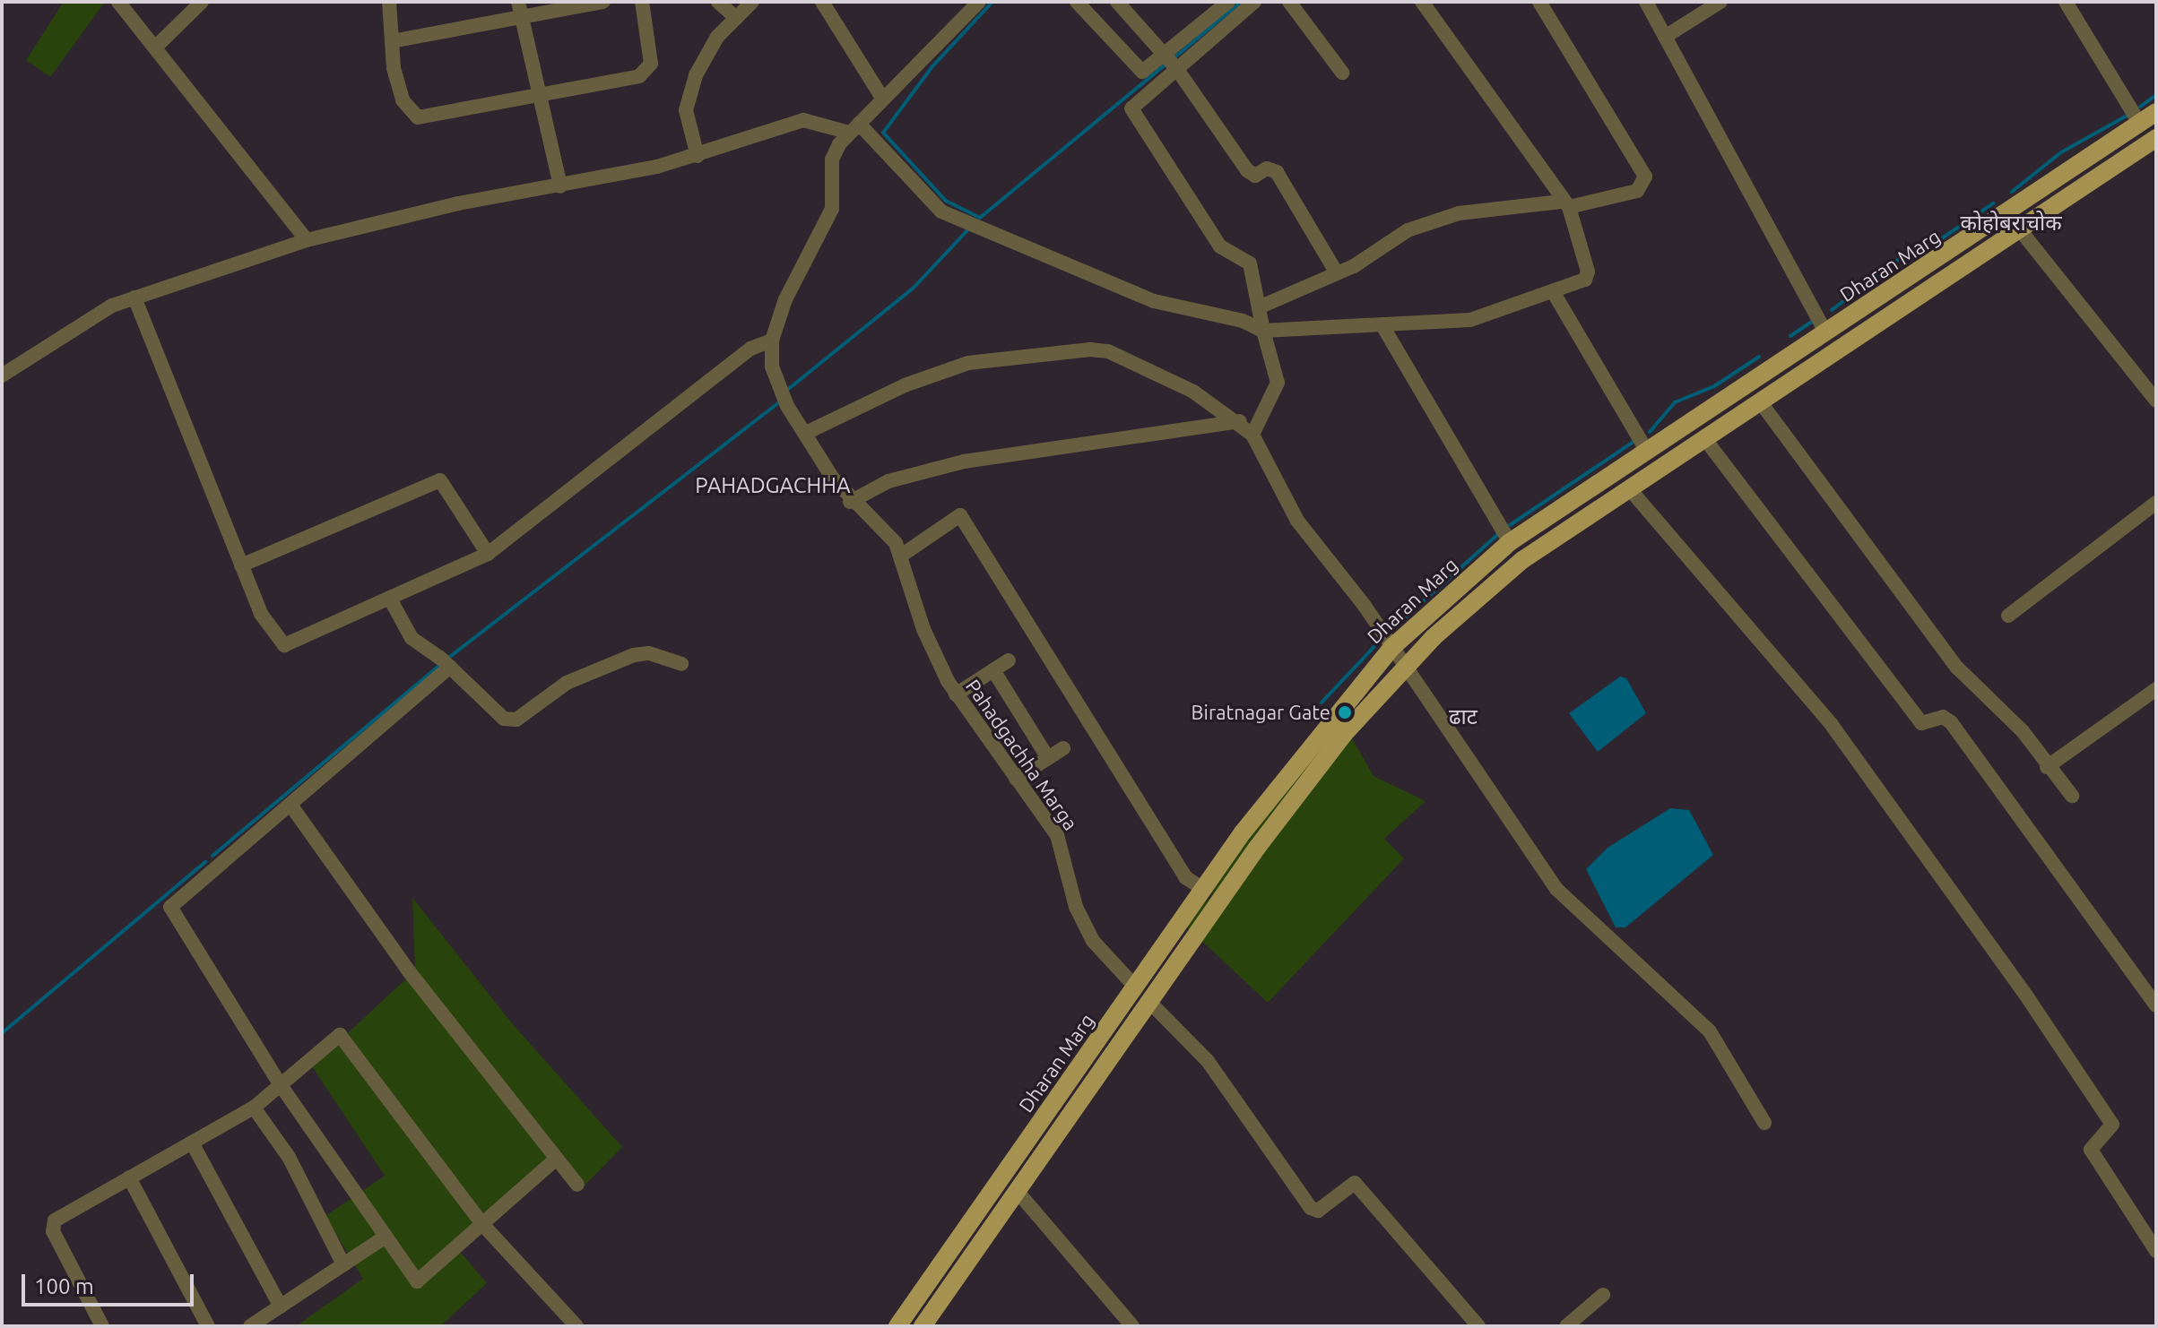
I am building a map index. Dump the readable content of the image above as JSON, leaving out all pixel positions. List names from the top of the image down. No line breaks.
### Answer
{"streets":{"main road":["Dharan Marg"],"street":["Pahadgachha Marga"]},"crossings":[["Dharan Marg","Pahadgachha Marga"]],"districts":["कोहोबराचोक","PAHADGACHHA","ढाट"],"places":["Biratnagar Gate"],"scale_bar":"100 m"}
